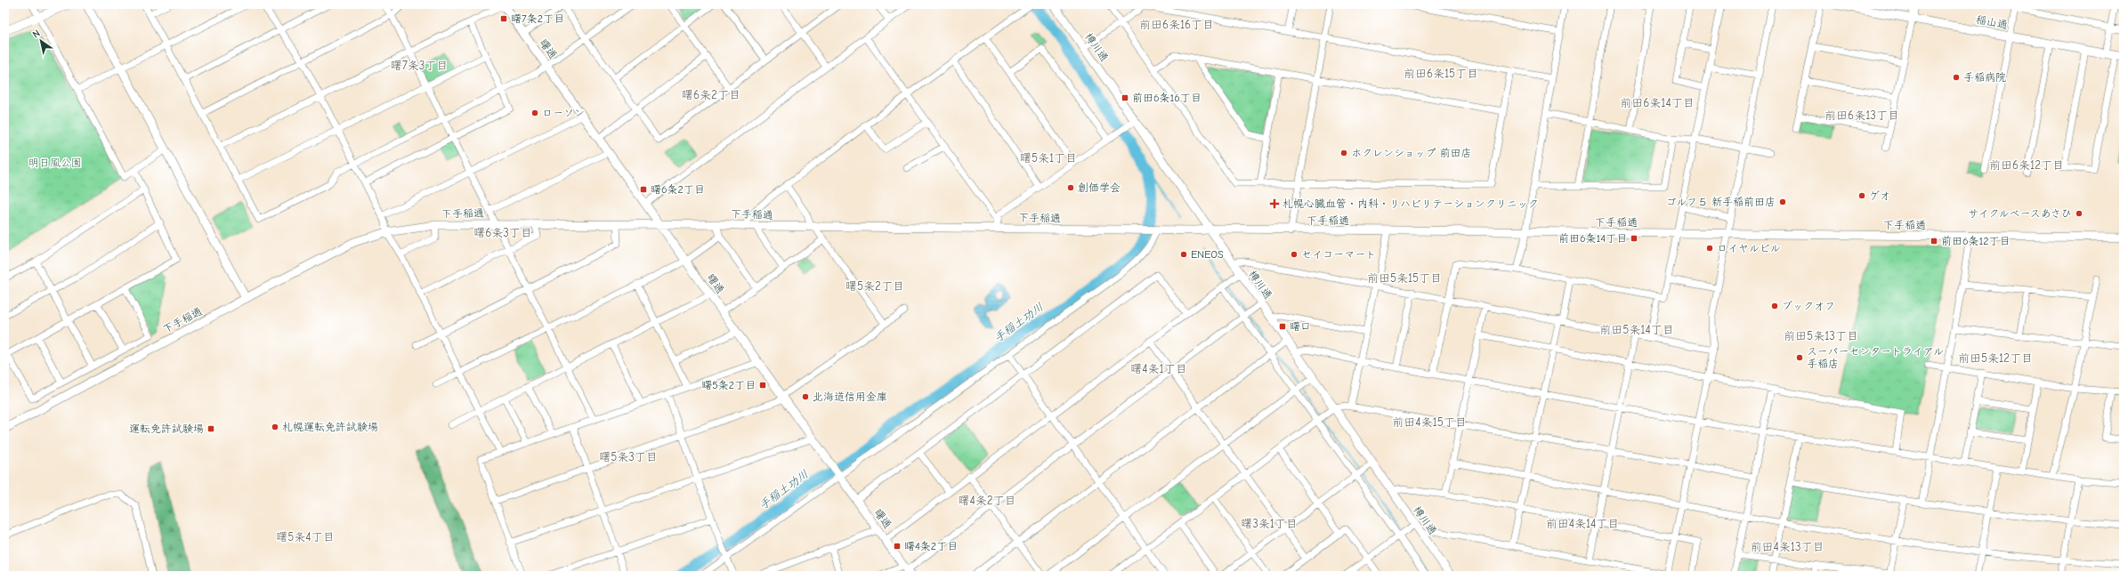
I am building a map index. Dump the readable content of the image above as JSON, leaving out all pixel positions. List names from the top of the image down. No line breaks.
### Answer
{"streets":{"street":["稲山通","樽川通","曙通","下手稲通"]},"crossings":[["樽川通","下手稲通"],["曙通","下手稲通"]],"districts":["前田6条16丁目","曙7条3丁目","前田6条15丁目","曙6条2丁目","前田6条14丁目","前田6条13丁目","曙5条1丁目","前田6条12丁目","曙6条3丁目","前田5条15丁目","曙5条2丁目","前田5条14丁目","前田5条13丁目","前田5条12丁目","曙4条1丁目","前田4条15丁目","曙5条3丁目","曙4条2丁目","曙3条1丁目","前田4条14丁目","曙5条4丁目","前田4条13丁目"],"water":["手稲土功川"],"parks":["明日風公園"],"places":{"transit":["曙7条2丁目","前田6条16丁目","曙6条2丁目","前田6条14丁目","前田6条12丁目","曙口","曙5条2丁目","運転免許試験場","曙4条2丁目"],"other":["手稲病院","ローソン","ホクレンショップ 前田店","創価学会","ゲオ","ゴルフ５ 新手稲前田店","サイクルベースあさひ","ロイヤルビル","ENEOS","セイコーマート","ブックオフ","スーパーセンタートライアル 手稲店","北海道信用金庫","札幌運転免許試験場"],"health":["札幌心臓血管・内科・リハビリテーションクリニック"]},"north":"top left"}
